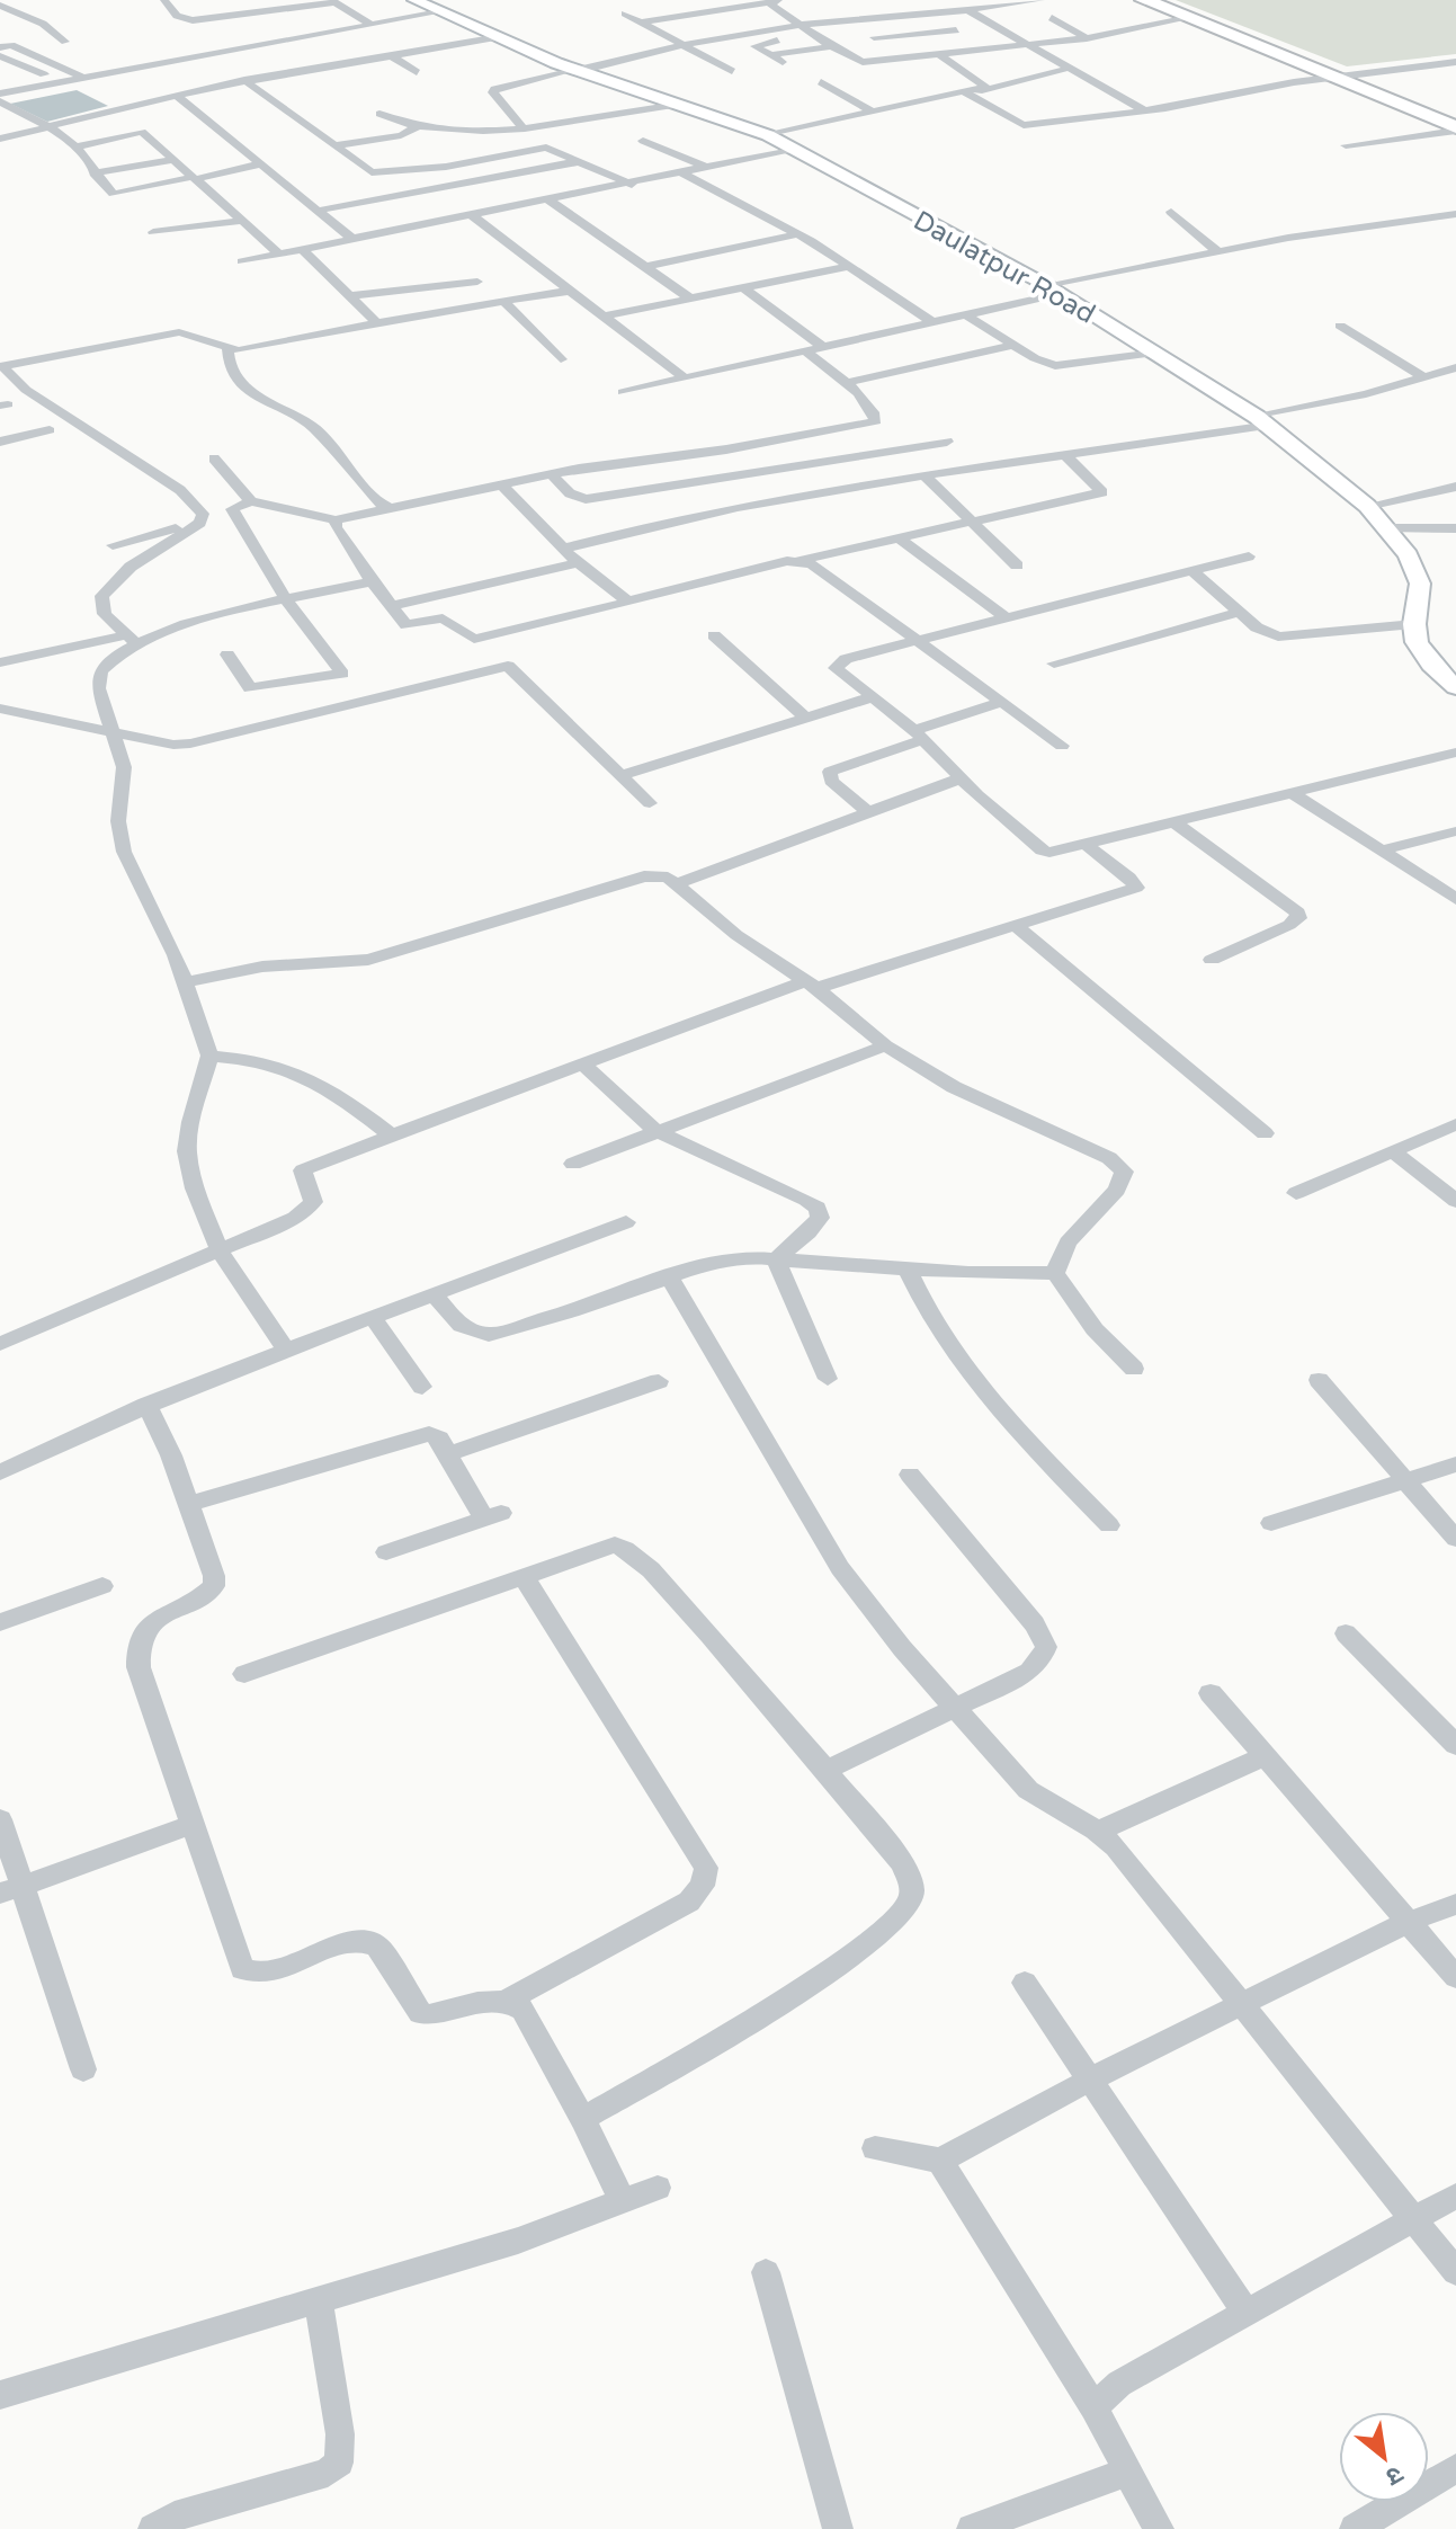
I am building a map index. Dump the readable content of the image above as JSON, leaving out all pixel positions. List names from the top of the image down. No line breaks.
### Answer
{"streets":{"street":["Daulatpur Road"]},"north":"bottom right"}
